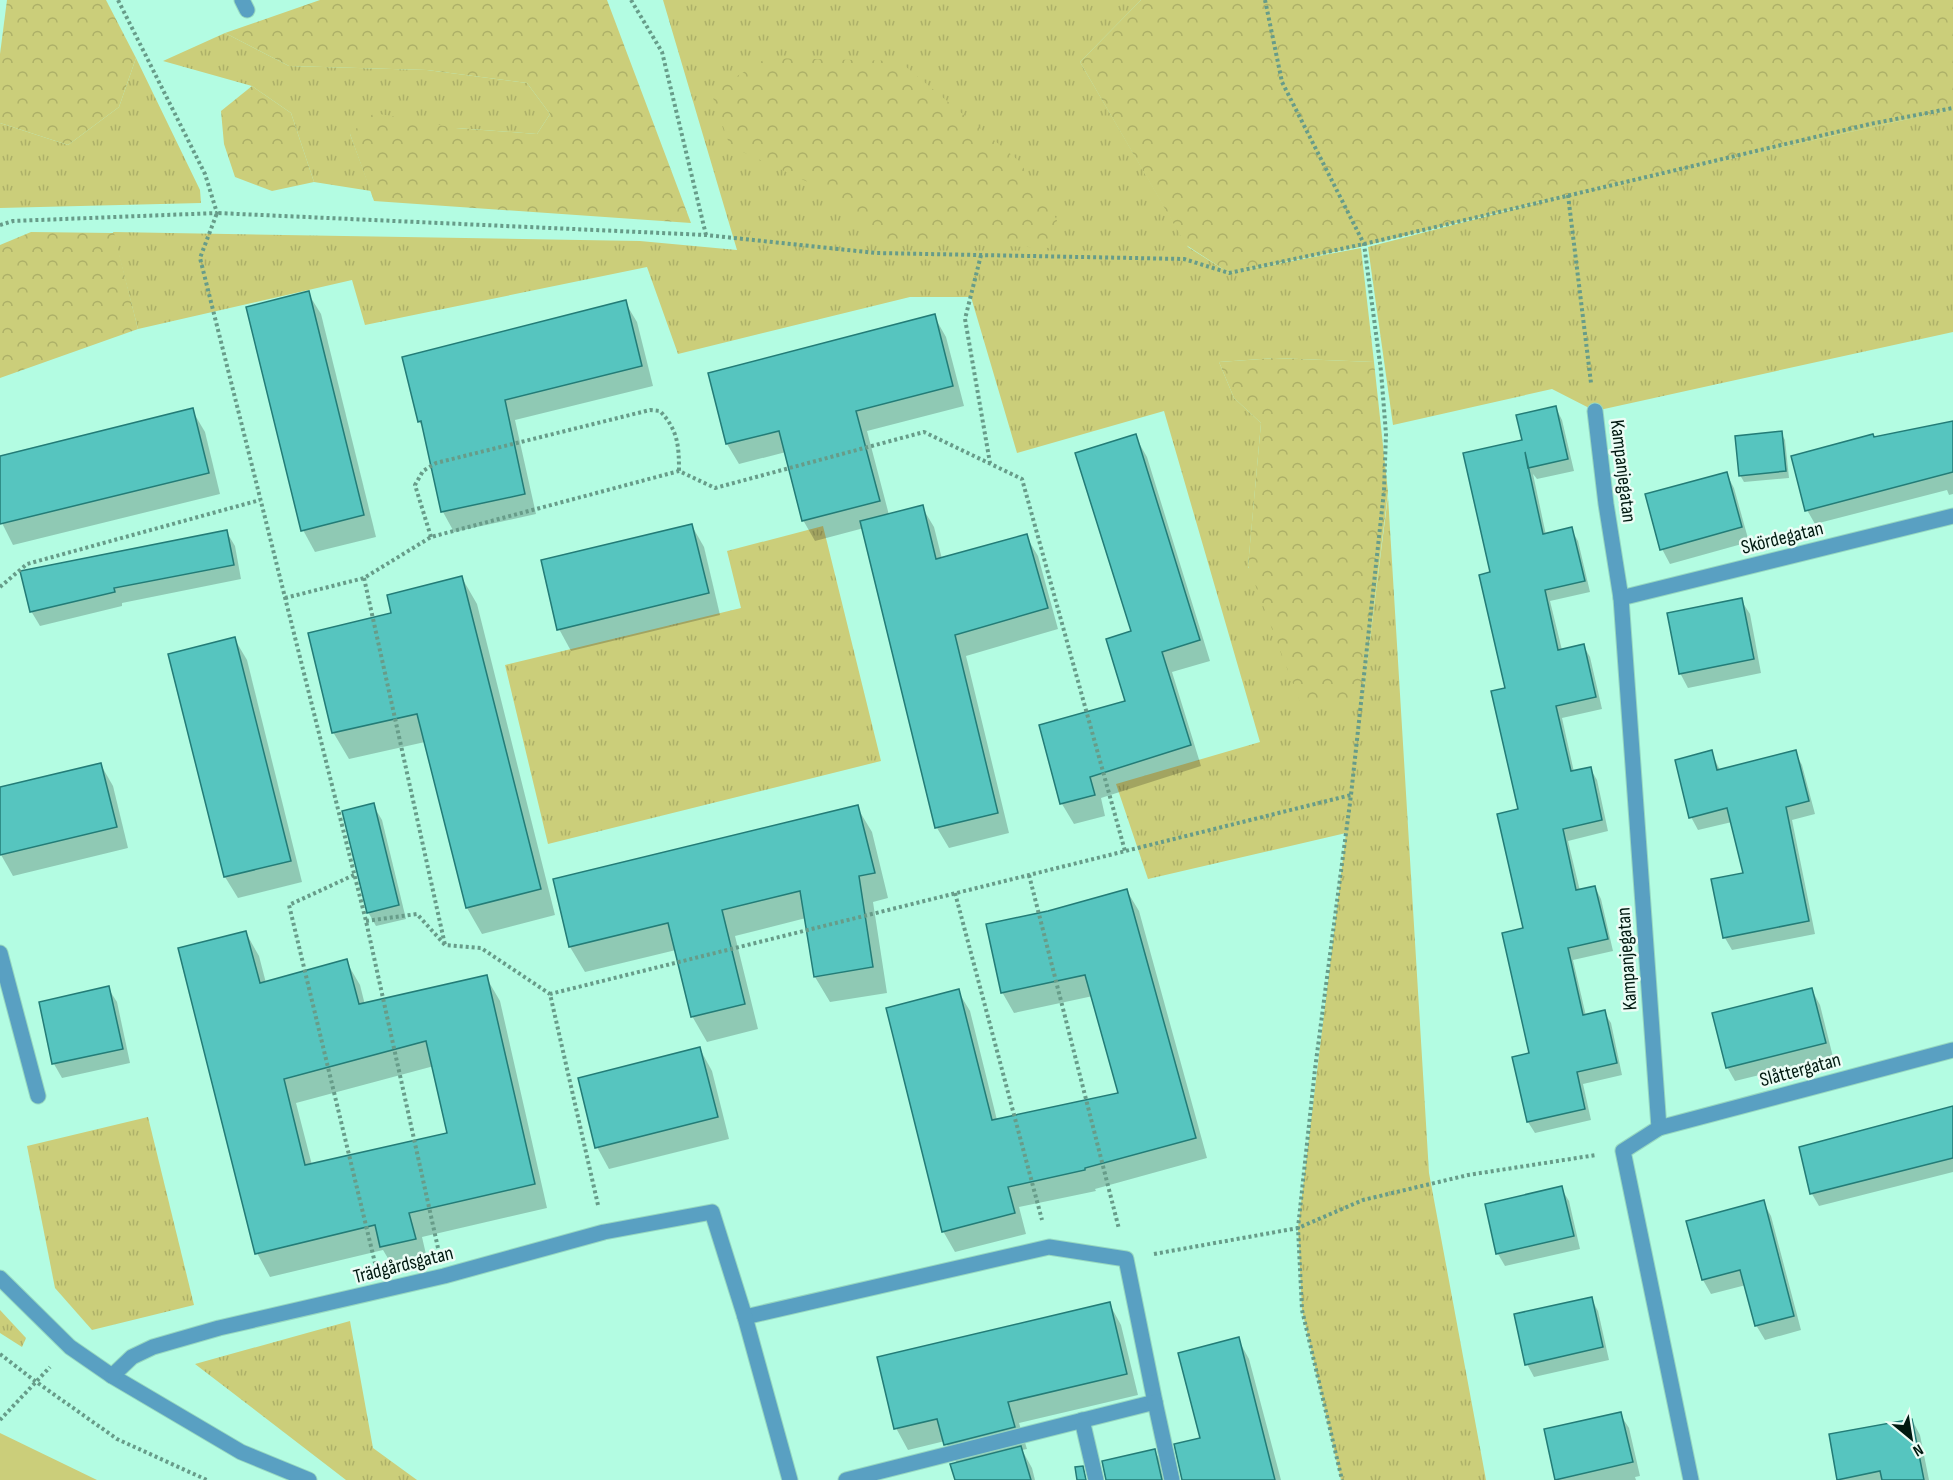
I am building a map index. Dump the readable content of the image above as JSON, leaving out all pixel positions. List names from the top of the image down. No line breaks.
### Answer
{"streets":{"street":["Kampanjegatan","Skördegatan","Slåttergatan","Trädgårdsgatan"]},"crossings":[["Kampanjegatan","Skördegatan"],["Kampanjegatan","Slåttergatan"]],"north":"bottom right"}
